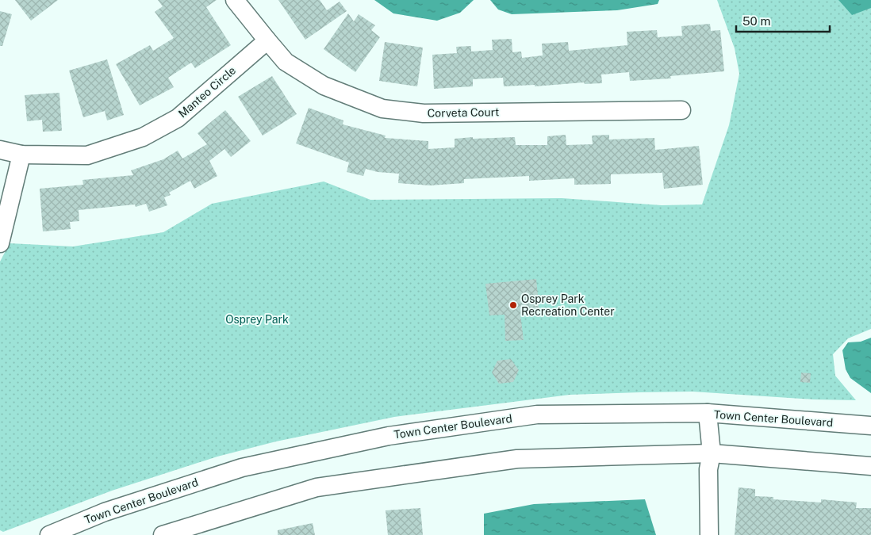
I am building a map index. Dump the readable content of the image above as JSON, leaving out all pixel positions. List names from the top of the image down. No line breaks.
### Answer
{"streets":{"street":["Manteo Circle","Corveta Court","Town Center Boulevard"]},"crossings":[["Manteo Circle","Corveta Court"]],"parks":["Osprey Park"],"places":["Osprey Park Recreation Center"],"scale_bar":"50 m"}
